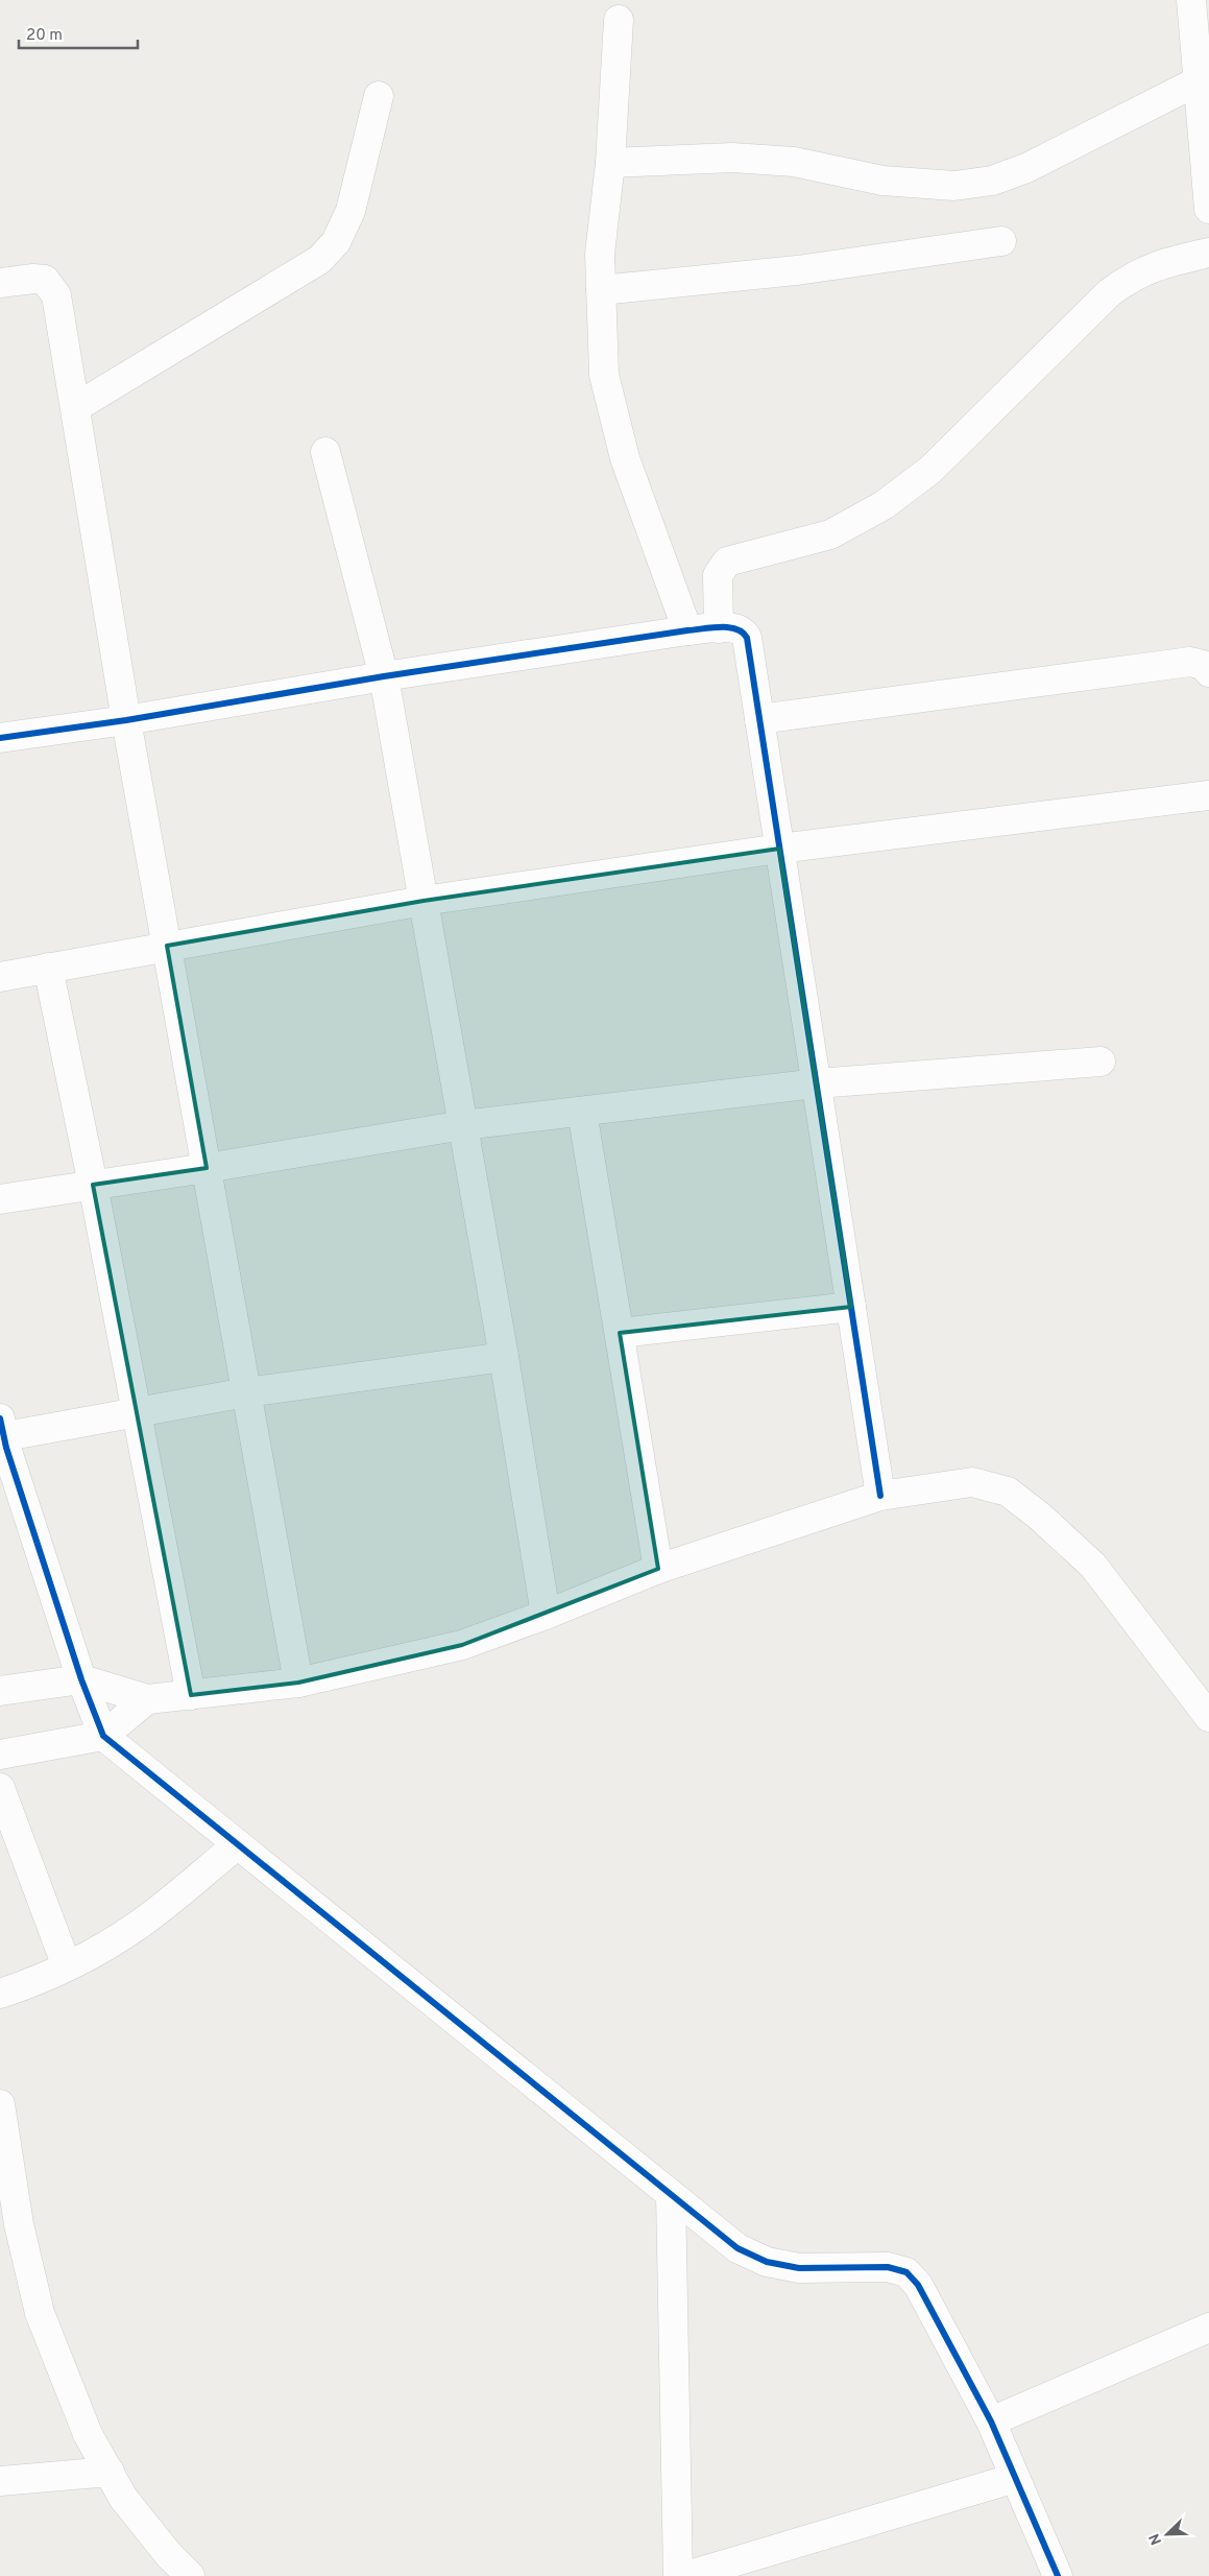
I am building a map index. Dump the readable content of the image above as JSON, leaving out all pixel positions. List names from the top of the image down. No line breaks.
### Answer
{"scale_bar":"20 m","north":"bottom left"}
